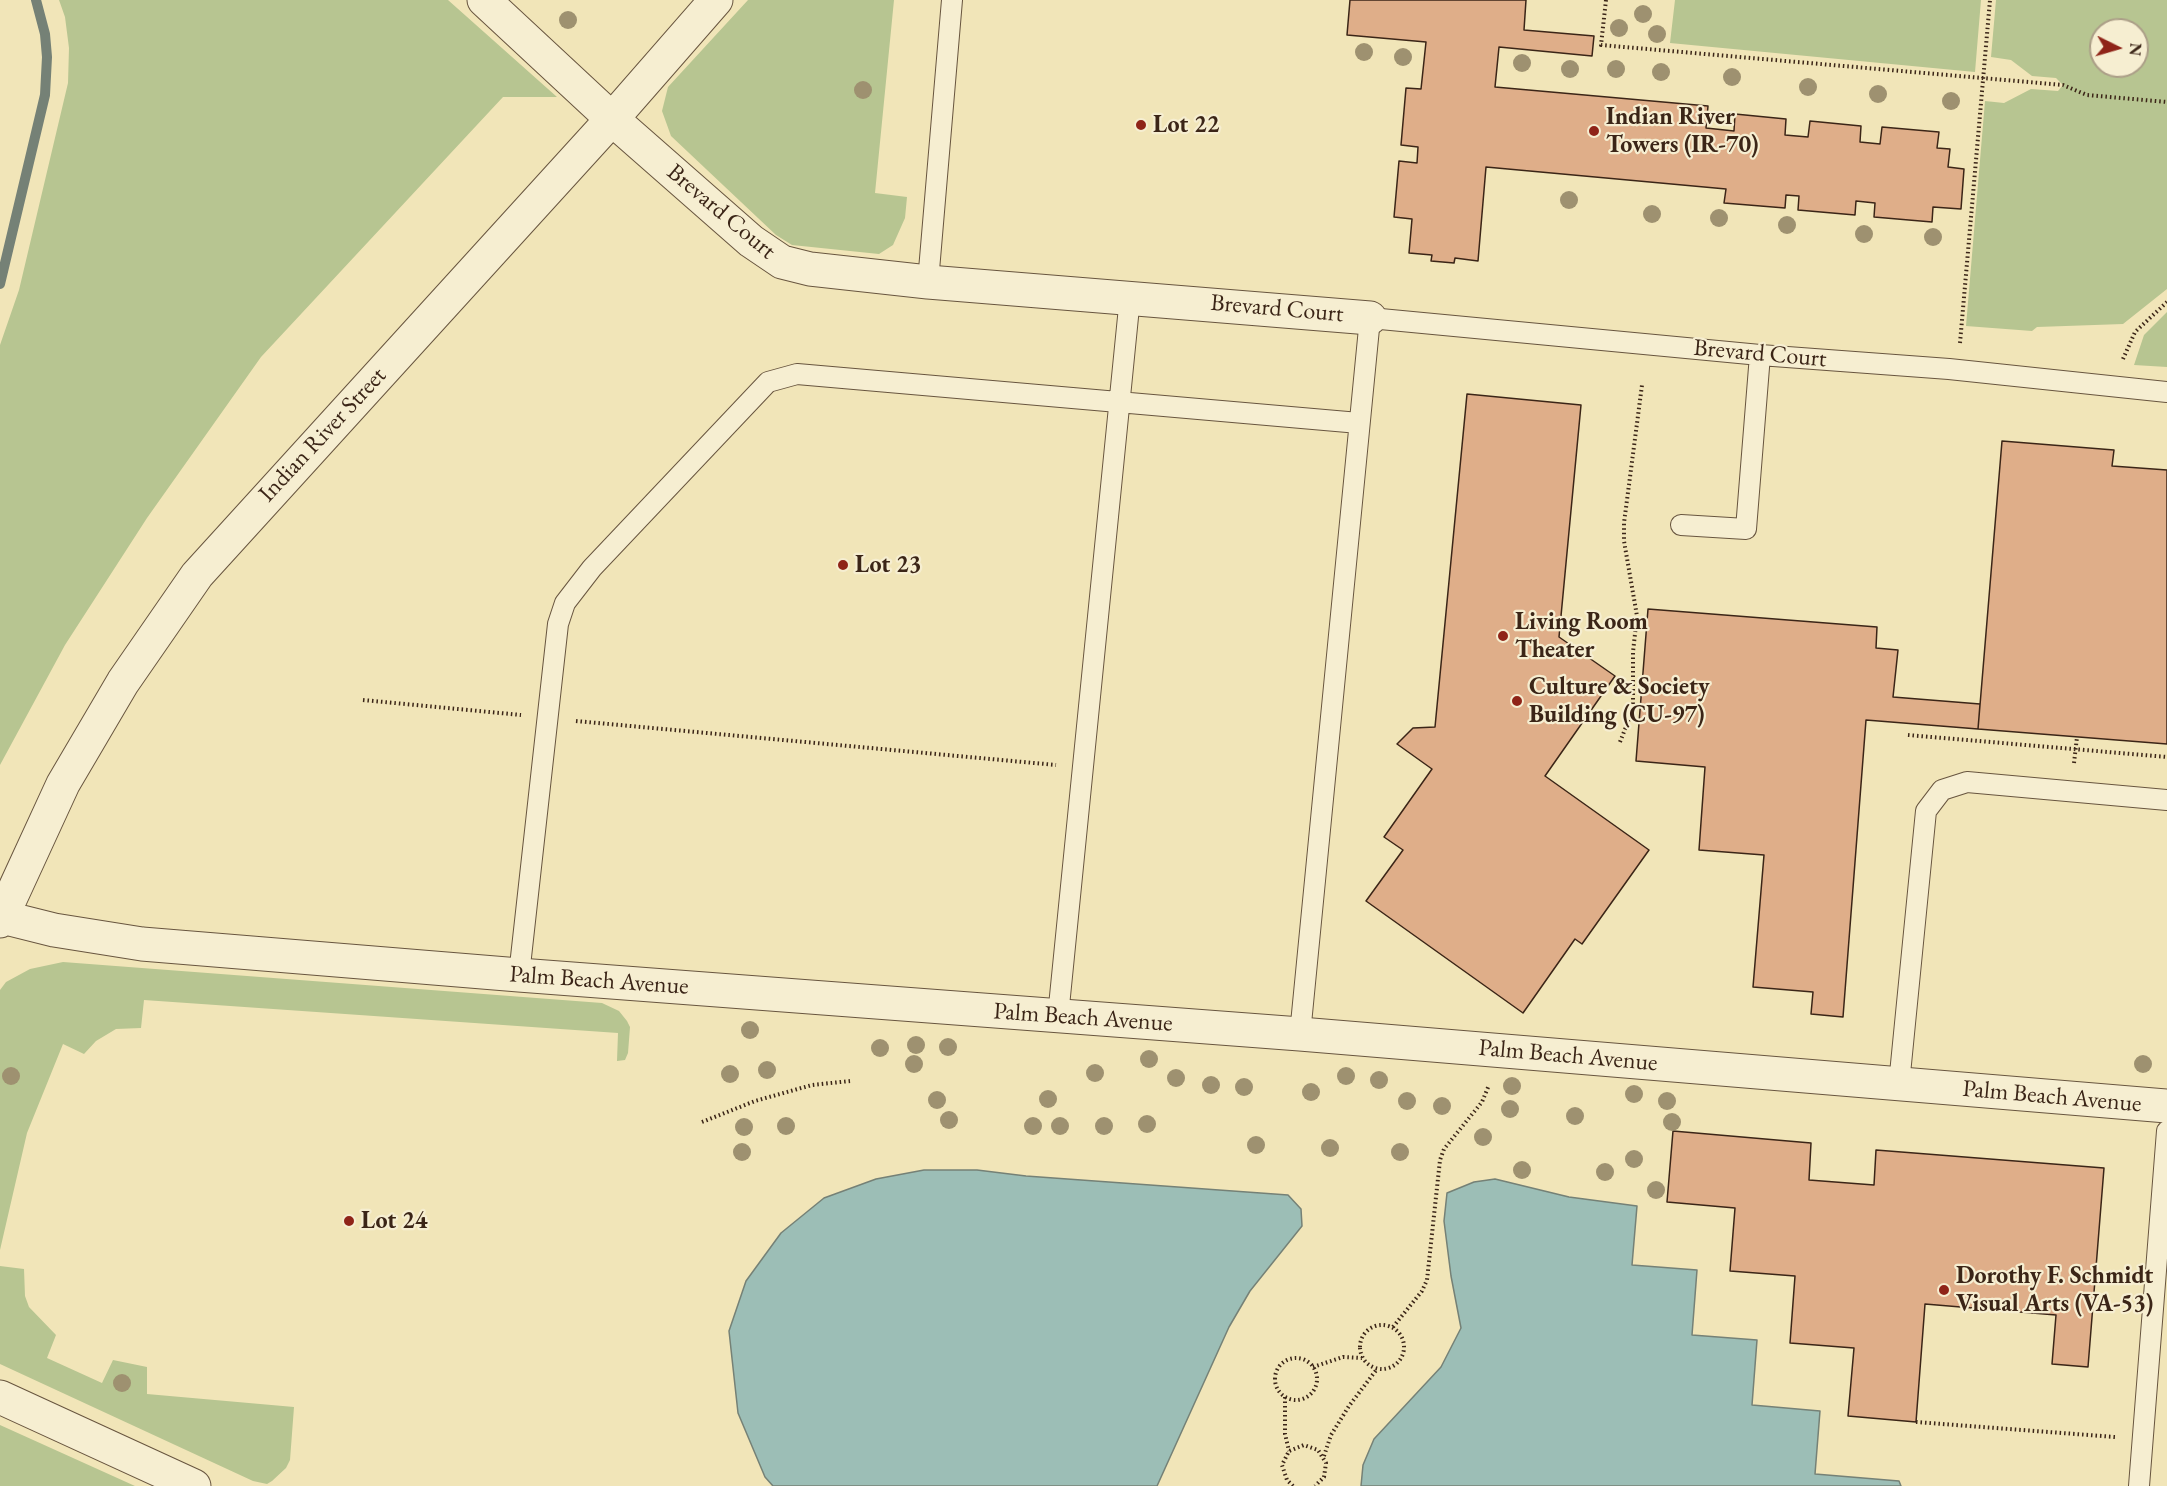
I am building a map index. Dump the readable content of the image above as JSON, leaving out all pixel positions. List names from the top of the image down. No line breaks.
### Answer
{"streets":{"street":["Brevard Court","Indian River Street","Palm Beach Avenue"]},"crossings":[["Brevard Court","Indian River Street"],["Indian River Street","Palm Beach Avenue"]],"places":["Lot 22","Indian River Towers (IR-70)","Lot 23","Living Room Theater","Culture & Society Building (CU-97)","Lot 24","Dorothy F. Schmidt Visual Arts (VA-53)"],"north":"right"}
